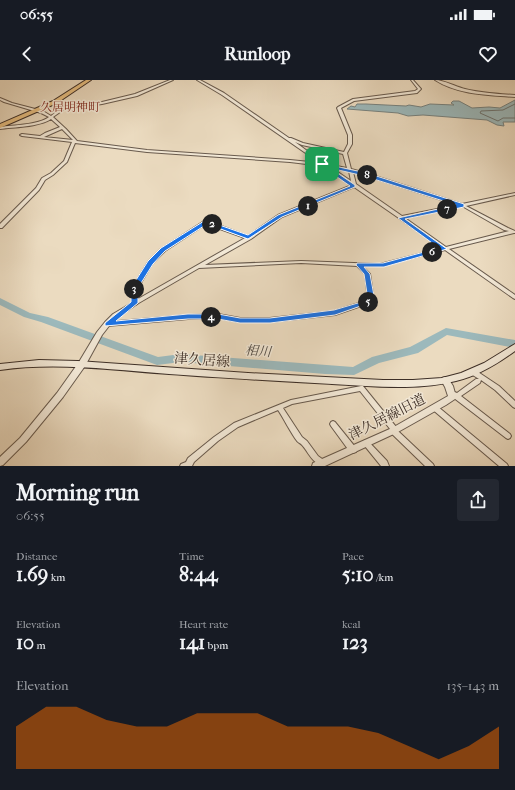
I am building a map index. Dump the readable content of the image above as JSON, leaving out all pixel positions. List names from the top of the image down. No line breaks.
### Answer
{"streets":{"main road":["津久居線"],"street":["津久居線旧道"]},"districts":["久居明神町"],"water":["相川"],"page":{"status":"06:55","header":"Runloop","pins":["8","1","7","2","6","3","5","4"],"heading":["Morning run","06:55"],"stats":[["Distance","1.69 km"],["Time","8:44"],["Pace","5:10 /km"],["Elevation","10 m"],["Heart rate","141 bpm"],["kcal","123"]],"chart":["Elevation","135–143 m"]}}
